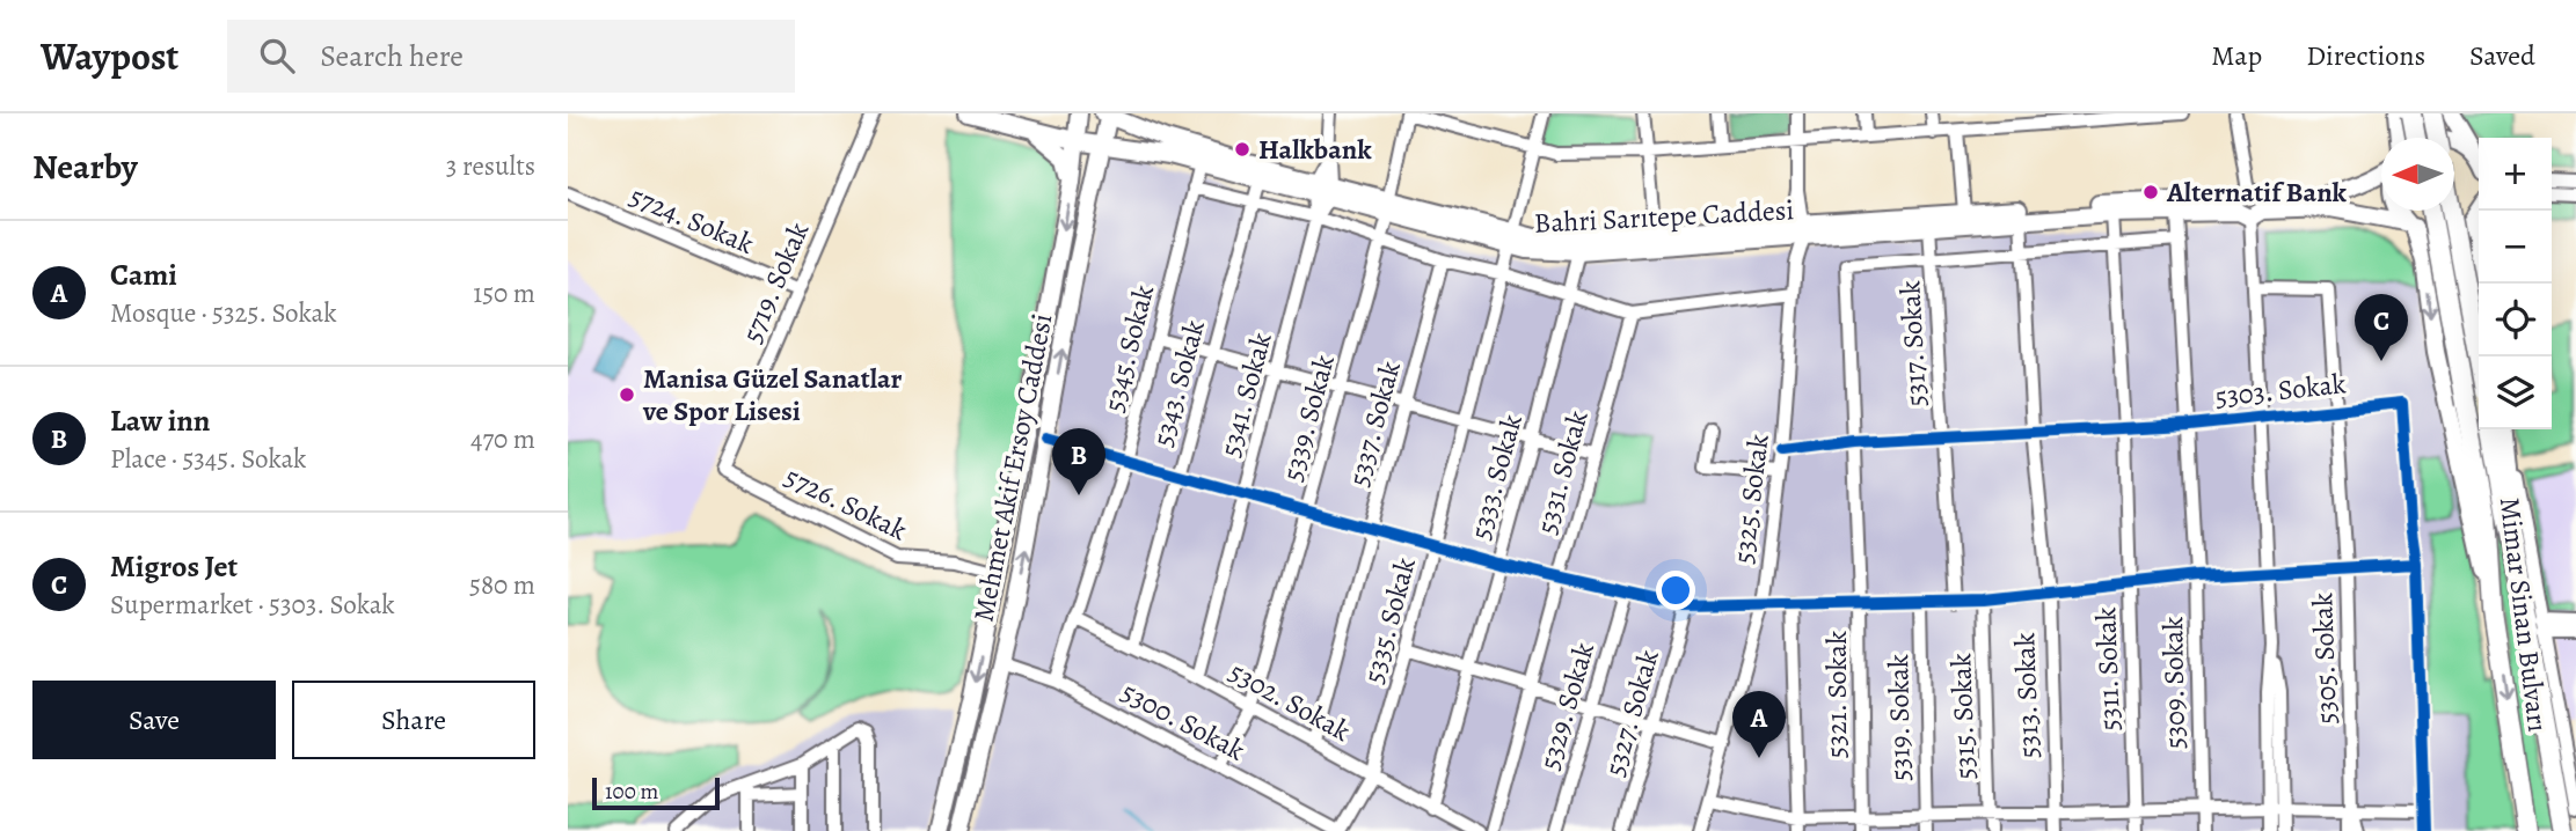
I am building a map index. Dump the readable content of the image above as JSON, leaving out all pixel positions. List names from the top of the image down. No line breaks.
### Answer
{"streets":{"highway":["Mimar Sinan Bulvarı"],"main road":["Bahri Sarıtepe Caddesi","Mehmet Akif Ersoy Caddesi"],"street":["5724. Sokak","5719. Sokak","5317. Sokak","5345. Sokak","5343. Sokak","5303. Sokak","5341. Sokak","5339. Sokak","5337. Sokak","5331. Sokak","5333. Sokak","5325. Sokak","5726. Sokak","5335. Sokak","5305. Sokak","5311. Sokak","5309. Sokak","5321. Sokak","5313. Sokak","5302. Sokak","5329. Sokak","5327. Sokak","5315. Sokak","5319. Sokak","5300. Sokak"]},"crossings":[["Bahri Sarıtepe Caddesi","5317. Sokak"],["Bahri Sarıtepe Caddesi","5345. Sokak"],["Bahri Sarıtepe Caddesi","5343. Sokak"],["Bahri Sarıtepe Caddesi","5339. Sokak"],["Bahri Sarıtepe Caddesi","Mehmet Akif Ersoy Caddesi"],["Bahri Sarıtepe Caddesi","5333. Sokak"],["Bahri Sarıtepe Caddesi","5325. Sokak"],["Bahri Sarıtepe Caddesi","5335. Sokak"],["Bahri Sarıtepe Caddesi","5311. Sokak"],["Bahri Sarıtepe Caddesi","5309. Sokak"],["Bahri Sarıtepe Caddesi","5313. Sokak"],["5724. Sokak","5719. Sokak"],["5719. Sokak","5726. Sokak"],["5317. Sokak","5303. Sokak"],["5317. Sokak","5321. Sokak"],["5345. Sokak","5302. Sokak"],["5345. Sokak","5300. Sokak"],["5343. Sokak","5302. Sokak"],["5303. Sokak","5325. Sokak"],["5303. Sokak","5305. Sokak"],["5303. Sokak","5311. Sokak"],["5303. Sokak","5309. Sokak"],["5303. Sokak","5321. Sokak"],["5303. Sokak","5313. Sokak"],["5341. Sokak","5302. Sokak"],["5339. Sokak","5302. Sokak"],["5339. Sokak","5300. Sokak"],["5337. Sokak","5302. Sokak"],["Mehmet Akif Ersoy Caddesi","5726. Sokak"],["Mehmet Akif Ersoy Caddesi","5300. Sokak"],["5333. Sokak","5302. Sokak"],["5335. Sokak","5302. Sokak"],["5335. Sokak","5300. Sokak"]],"places":["Halkbank","Alternatif Bank","Manisa Güzel Sanatlar ve Spor Lisesi"],"scale_bar":"100 m","north":"left","page":{"header":"Waypost","search":"Search here","nav":["Map","Directions","Saved"],"heading":["Nearby","3 results"],"map_buttons":["+","−"],"list":[{"mark":"A","name":"Cami","note":"Mosque · 5325. Sokak","value":"150 m"},{"mark":"B","name":"Law inn","note":"Place · 5345. Sokak","value":"470 m"},{"mark":"C","name":"Migros Jet","note":"Supermarket · 5303. Sokak","value":"580 m"}],"pins":["C","B","A"],"buttons":["Save","Share"],"scale":"100 m"}}
